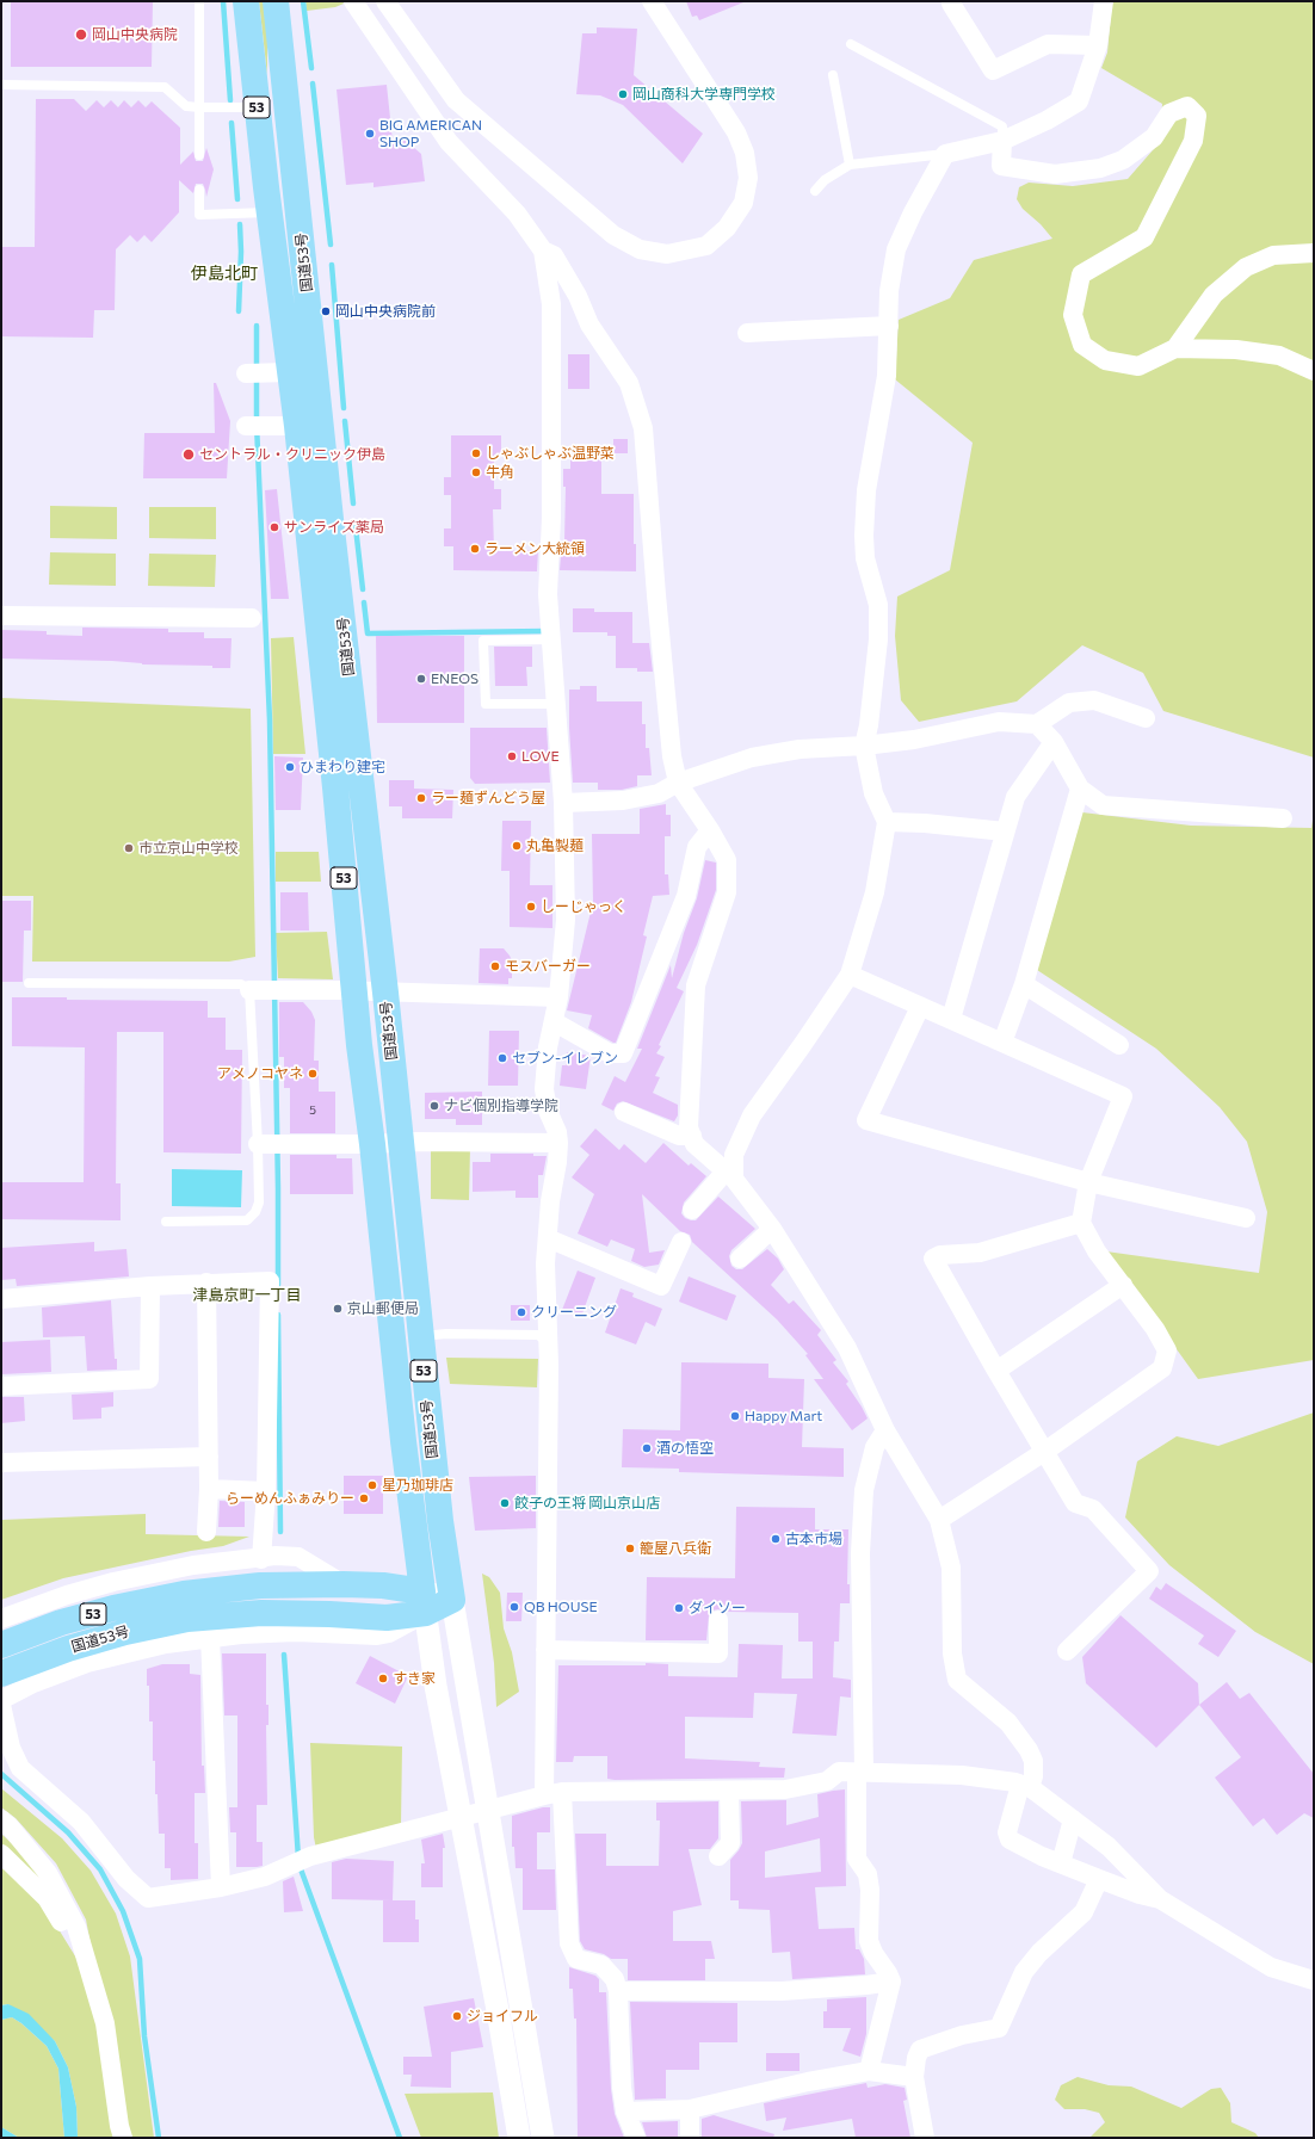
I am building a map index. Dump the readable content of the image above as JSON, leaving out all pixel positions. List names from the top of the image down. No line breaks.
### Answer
{"streets":{"highway":["53","国道53号"]},"crossings":[["53","国道53号"]],"districts":["伊島北町","津島京町一丁目"],"places":["岡山中央病院","岡山商科大学専門学校","BIG AMERICAN SHOP","岡山中央病院前","しゃぶしゃぶ温野菜","セントラル・クリニック伊島","牛角","サンライズ薬局","ラーメン大統領","ENEOS","LOVE","ひまわり建宅","ラー麺ずんどう屋","丸亀製麺","市立京山中学校","しーじゃっく","モスバーガー","セブン-イレブン","アメノコヤネ","ナビ個別指導学院","京山郵便局","クリーニング","Happy Mart","酒の悟空","星乃珈琲店","らーめんふぁみりー","餃子の王将 岡山京山店","古本市場","籠屋八兵衛","QB HOUSE","ダイソー","すき家","ジョイフル"],"house_numbers":["5"]}
